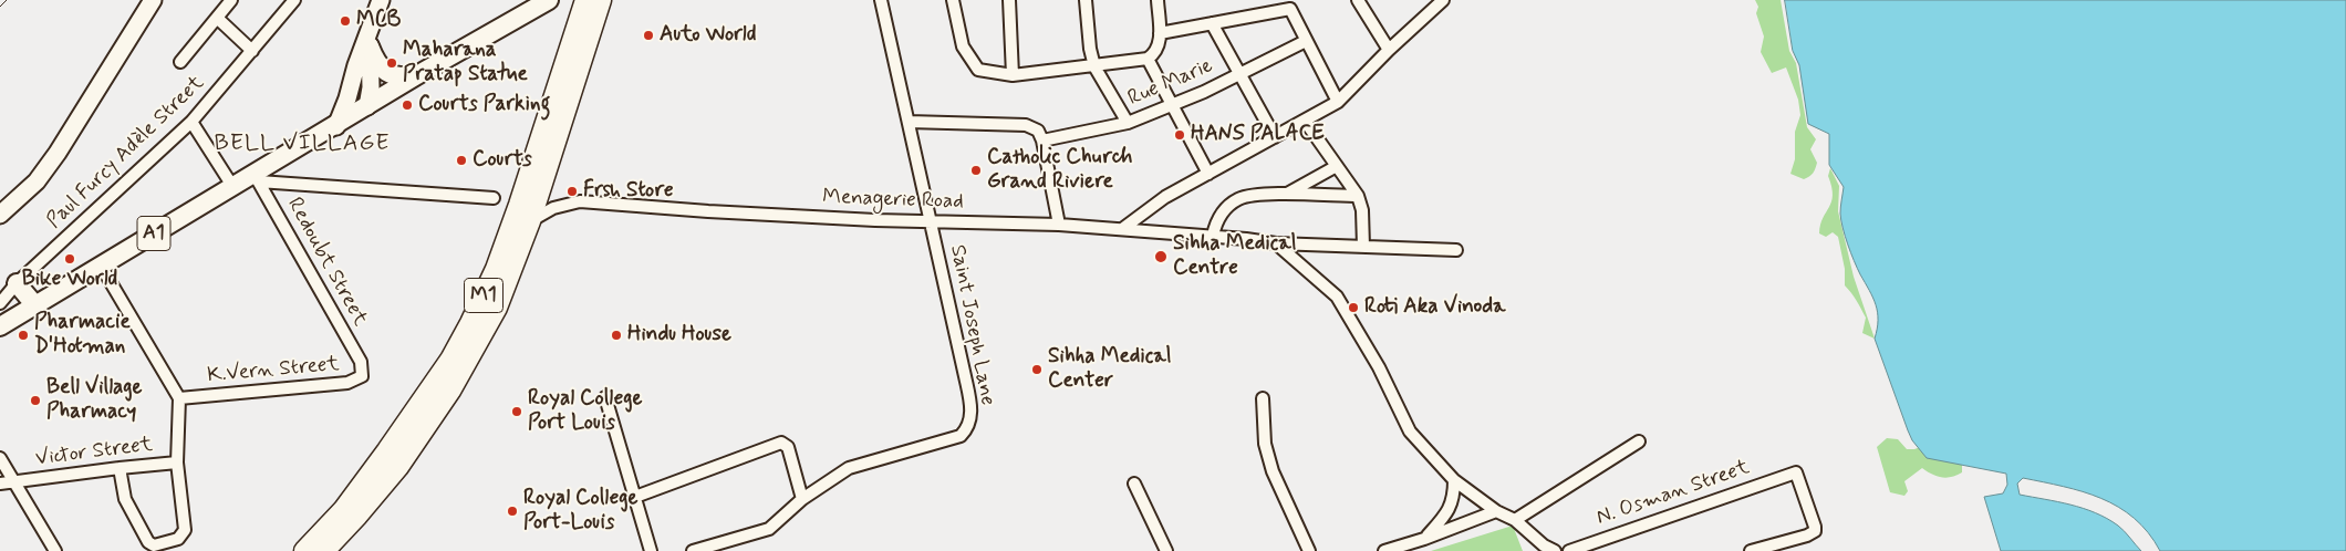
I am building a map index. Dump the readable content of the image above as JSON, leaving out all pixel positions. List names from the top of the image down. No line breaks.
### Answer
{"streets":{"highway":["M1"],"main road":["A1"],"street":["Rue Marie","Paul Furcy Adèle Street","Menagerie Road","Redoubt Street","Saint Joseph Lane","K.Vern Street","Victor Street","N. Osman Street"]},"crossings":[["Menagerie Road","M1"],["Menagerie Road","Saint Joseph Lane"],["A1","Redoubt Street"],["Redoubt Street","K.Vern Street"]],"districts":["BELL VILLAGE"],"places":["MCB","Auto World","Maharana Pratap Statue","Courts Parking","HANS PALACE","Courts","Catholic Church Grand Riviere","Frsh Store","Sihha Medical Centre","Bike World","Roti Aka Vinoda","Pharmacie D'Hotman","Hindu House","Sihha Medical Center","Bell Village Pharmacy","Royal College Port Louis","Royal College Port-Louis"]}
